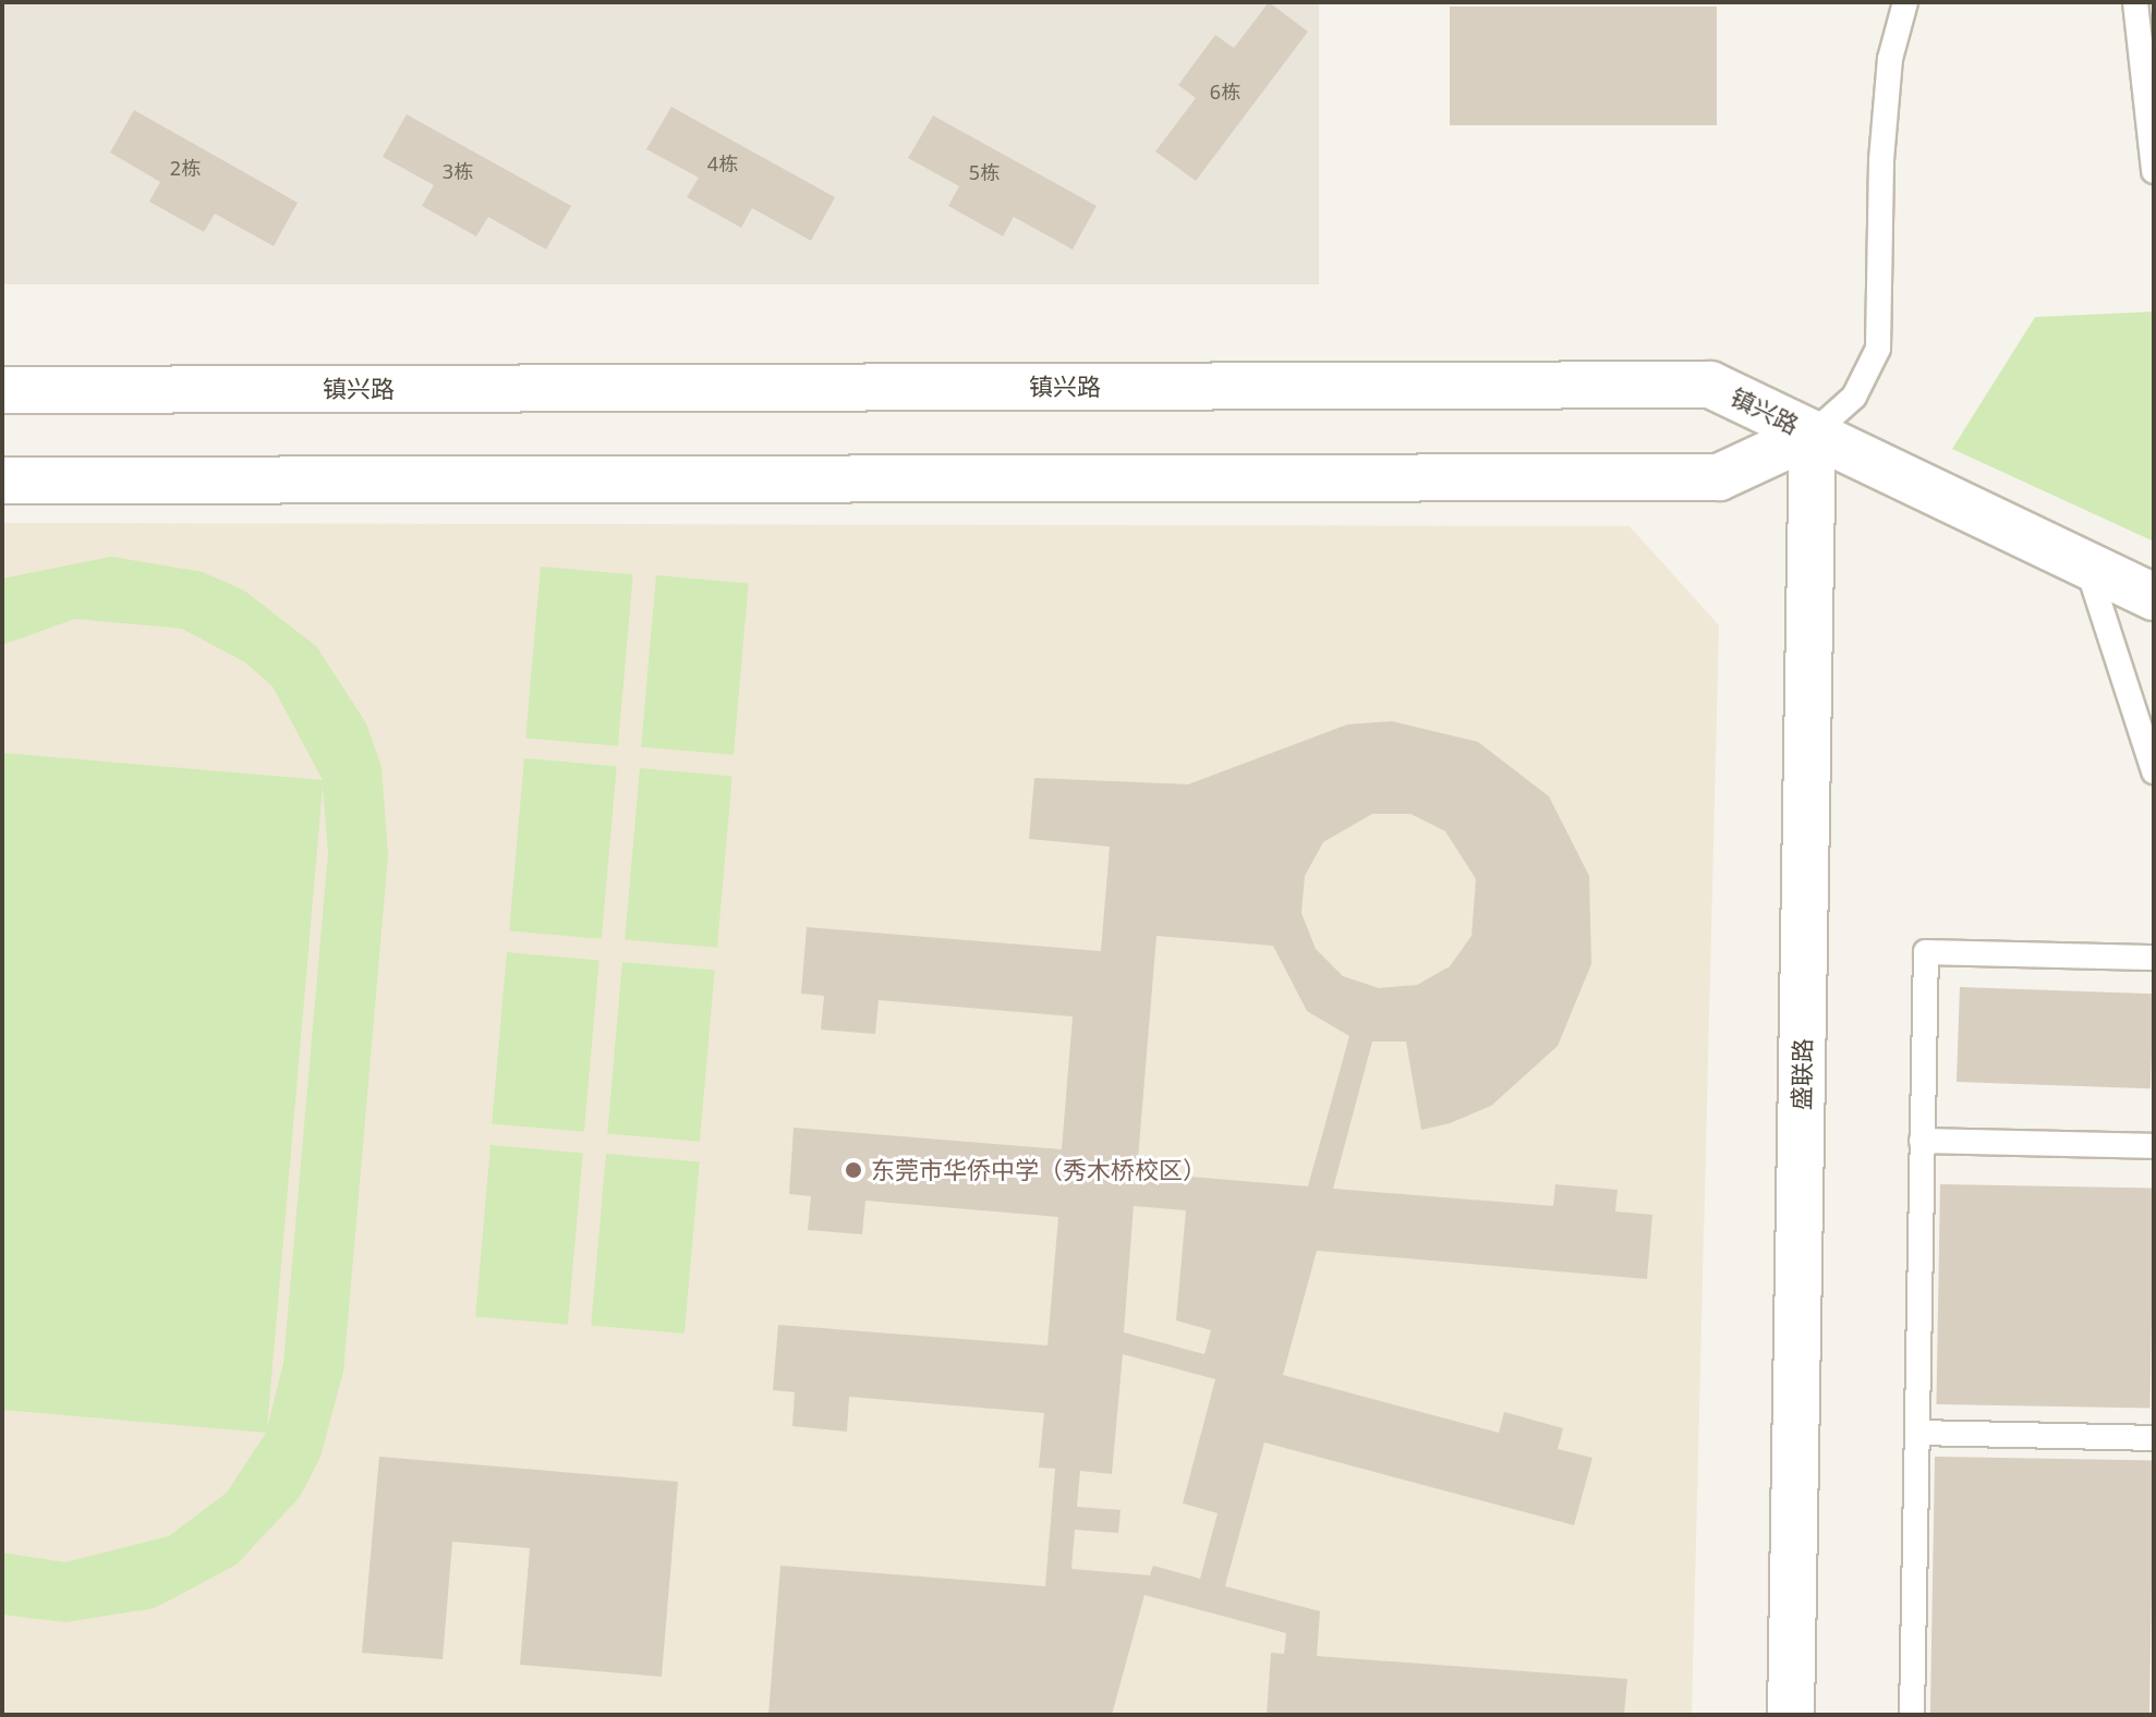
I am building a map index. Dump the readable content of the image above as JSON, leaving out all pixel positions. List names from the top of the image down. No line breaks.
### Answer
{"streets":{"street":["镇兴路","盛联路"]},"crossings":[["镇兴路","盛联路"]],"places":["东莞市华侨中学（秀木桥校区）"],"house_numbers":["6栋","4栋","2栋","3栋","5栋"]}
